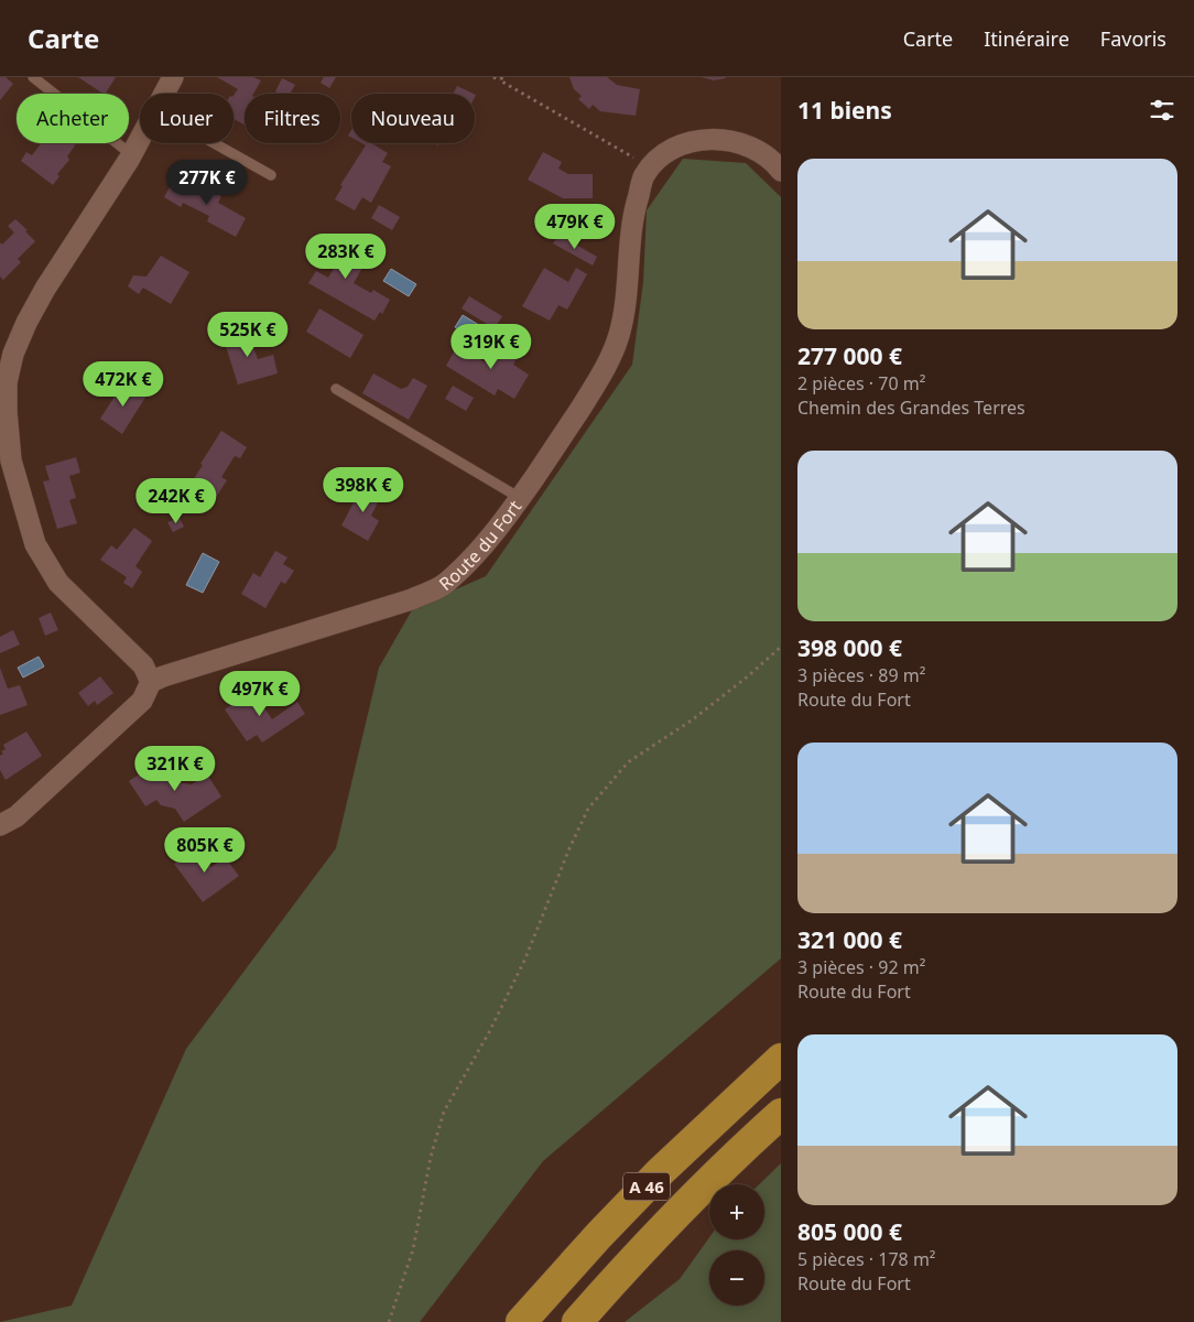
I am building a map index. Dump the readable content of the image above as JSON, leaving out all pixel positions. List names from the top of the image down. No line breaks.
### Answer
{"streets":{"highway":["A 46"],"street":["Route du Fort"]},"page":{"header":"Carte","nav":["Carte","Itinéraire","Favoris"],"heading":"11 biens","chip":["Acheter","Louer","Filtres","Nouveau"],"list":[{"name":"277 000 €","note":"2 pièces · 70 m² · Chemin des Grandes Terres"},{"name":"398 000 €","note":"3 pièces · 89 m² · Route du Fort"},{"name":"321 000 €","note":"3 pièces · 92 m² · Route du Fort"},{"name":"805 000 €","note":"5 pièces · 178 m² · Route du Fort"}],"price":["277K €","479K €","283K €","525K €","319K €","472K €","398K €","242K €","497K €","321K €","805K €"],"map_buttons":["+","−"]}}
